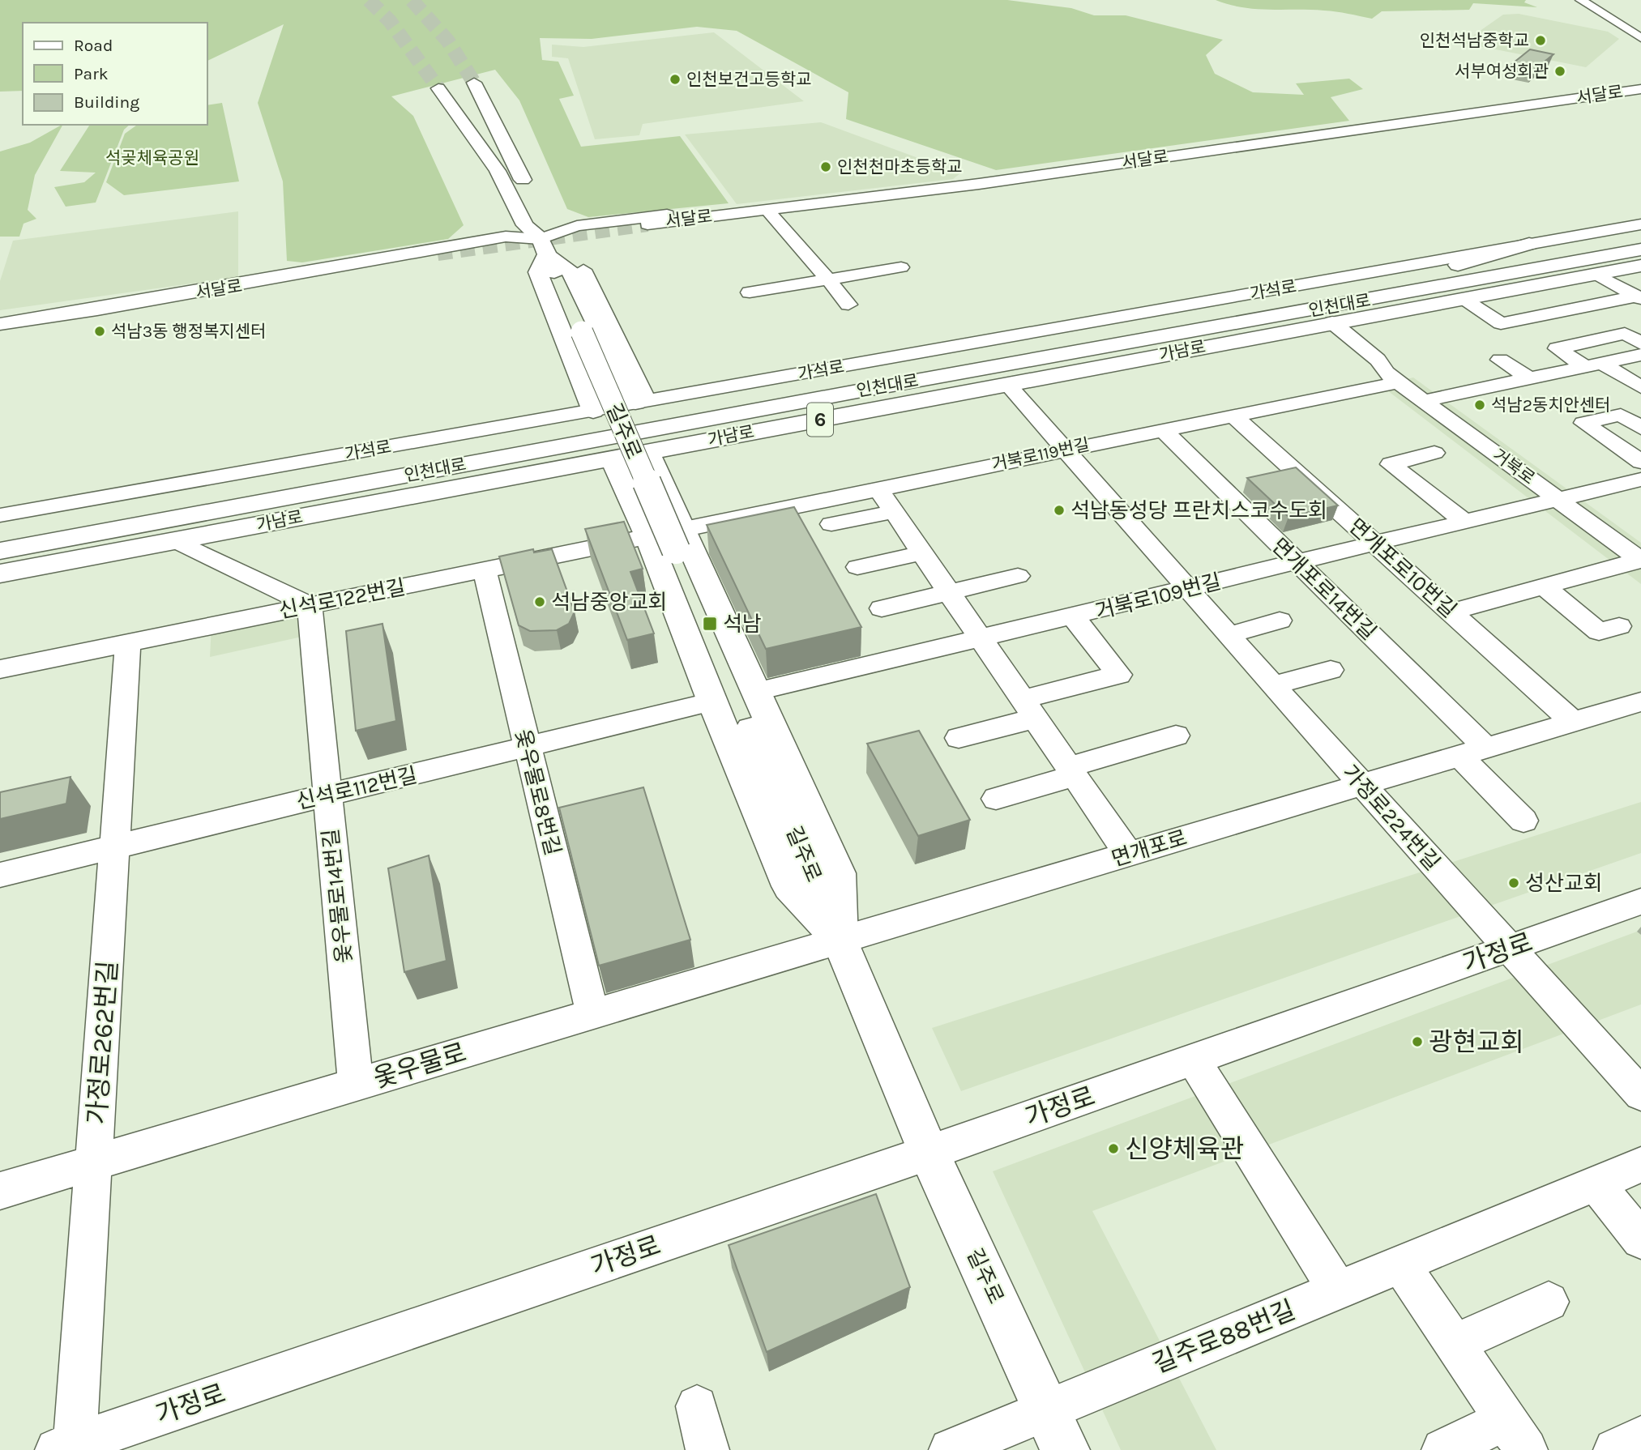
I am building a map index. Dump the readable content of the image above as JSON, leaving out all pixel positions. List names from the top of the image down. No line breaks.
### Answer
{"streets":{"main road":["인천대로","가남로","6","길주로"],"street":["서달로","가석로","거북로119번길","거북로","면개포로10번길","면개포로14번길","거북로109번길","신석로122번길","신석로112번길","옻우물로8번길","가정로224번길","면개포로","옻우물로14번길","가정로","가정로262번길","옻우물로","길주로88번길"]},"crossings":[["서달로","길주로"],["가석로","길주로"],["인천대로","가남로"],["인천대로","거북로"],["가남로","거북로"],["가남로","가정로224번길"],["길주로","거북로119번길"],["길주로","신석로122번길"],["길주로","면개포로"],["길주로","가정로"],["길주로","옻우물로"],["길주로","길주로88번길"],["거북로119번길","거북로"],["거북로119번길","면개포로10번길"],["거북로119번길","면개포로14번길"],["거북로119번길","신석로122번길"],["거북로119번길","가정로224번길"],["거북로","면개포로10번길"],["거북로","거북로109번길"],["면개포로10번길","거북로109번길"],["면개포로10번길","면개포로"],["면개포로14번길","거북로109번길"],["면개포로14번길","면개포로"],["거북로109번길","가정로224번길"],["신석로122번길","옻우물로8번길"],["신석로122번길","옻우물로14번길"],["신석로122번길","가정로262번길"],["신석로112번길","옻우물로8번길"],["신석로112번길","옻우물로14번길"],["신석로112번길","가정로262번길"],["옻우물로8번길","옻우물로"],["가정로224번길","면개포로"],["가정로224번길","가정로"],["면개포로","옻우물로"],["옻우물로14번길","옻우물로"],["가정로","가정로262번길"],["가정로262번길","옻우물로"]],"parks":["석곶체육공원"],"places":{"other":["인천석남중학교","서부여성회관","인천보건고등학교","인천천마초등학교","석남3동 행정복지센터","석남2동치안센터","석남동성당 프란치스코수도회","석남중앙교회","성산교회","광현교회","신양체육관"],"transit":["석남"]},"legend":["Road","Park","Building"]}
